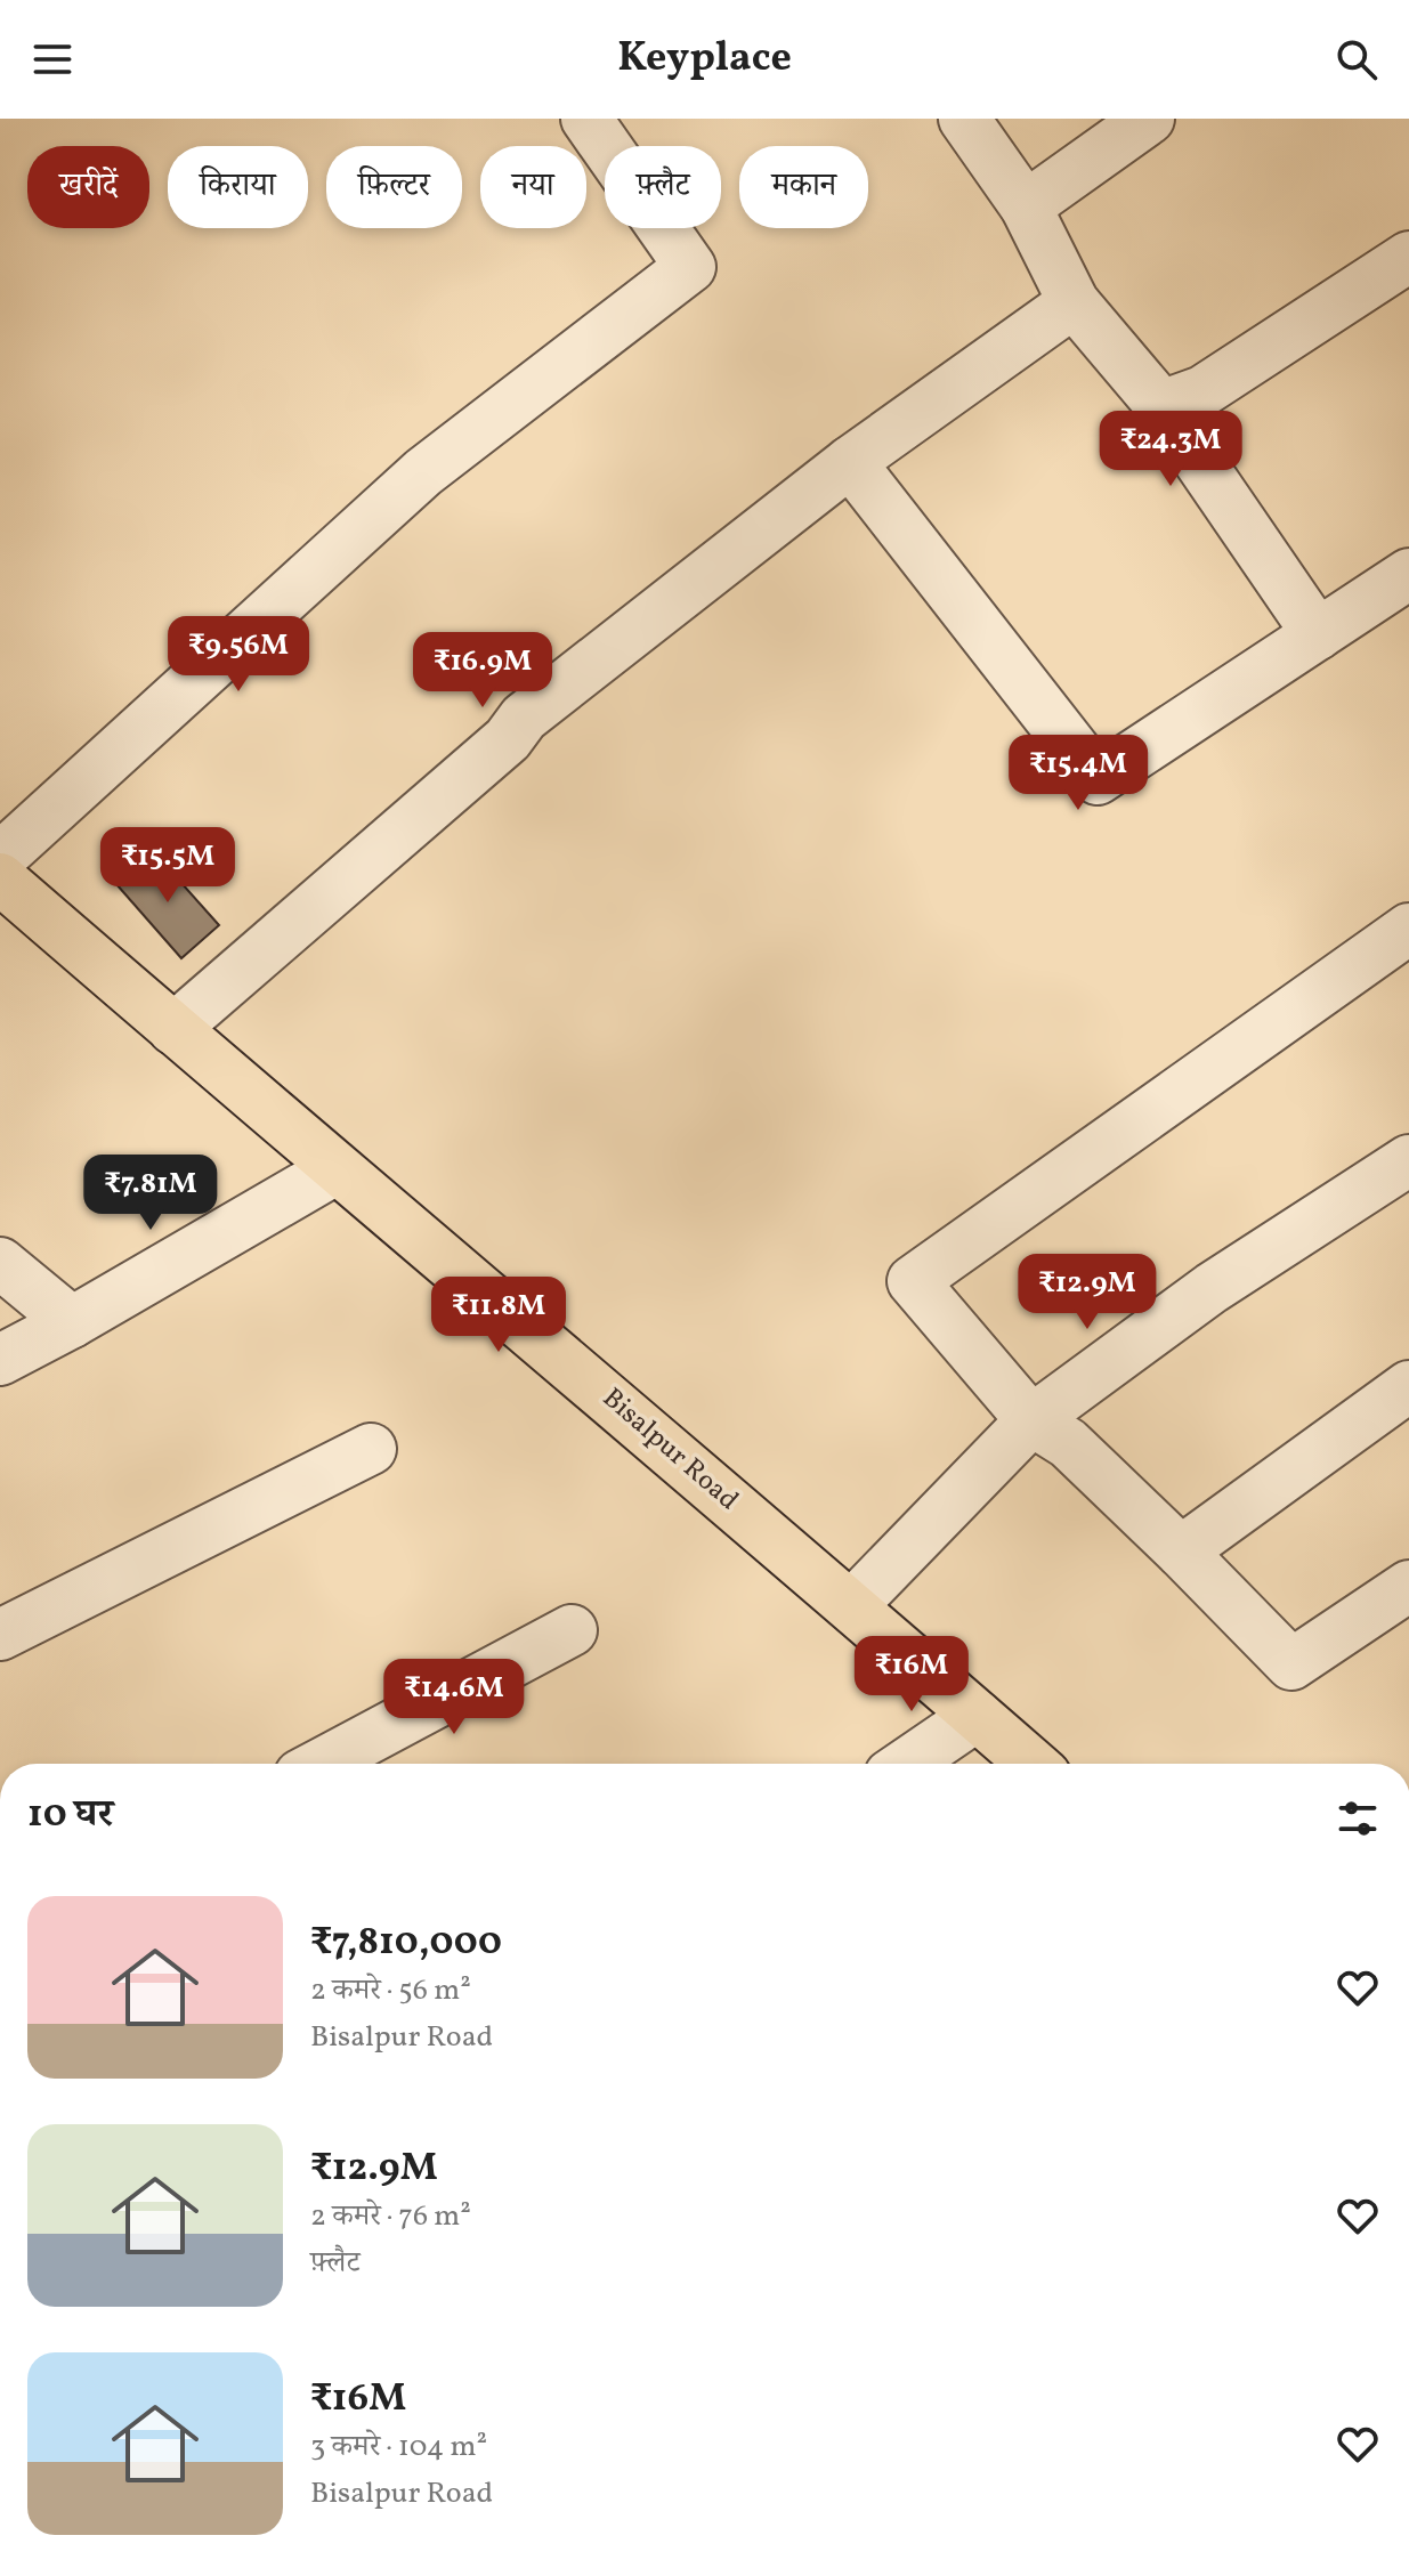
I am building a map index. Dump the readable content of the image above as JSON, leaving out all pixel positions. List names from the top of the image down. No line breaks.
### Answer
{"streets":{"main road":["Bisalpur Road"]},"page":{"header":"Keyplace","chip":["खरीदें","किराया","फ़िल्टर","नया","फ़्लैट","मकान"],"price":["₹24.3M","₹9.56M","₹16.9M","₹15.4M","₹15.5M","₹7.81M","₹12.9M","₹11.8M","₹16M","₹14.6M"],"heading":"10 घर","list":[{"name":"₹7,810,000","note":"2 कमरे · 56 m² · Bisalpur Road"},{"name":"₹12.9M","note":"2 कमरे · 76 m² · फ़्लैट"},{"name":"₹16M","note":"3 कमरे · 104 m² · Bisalpur Road"}]}}
